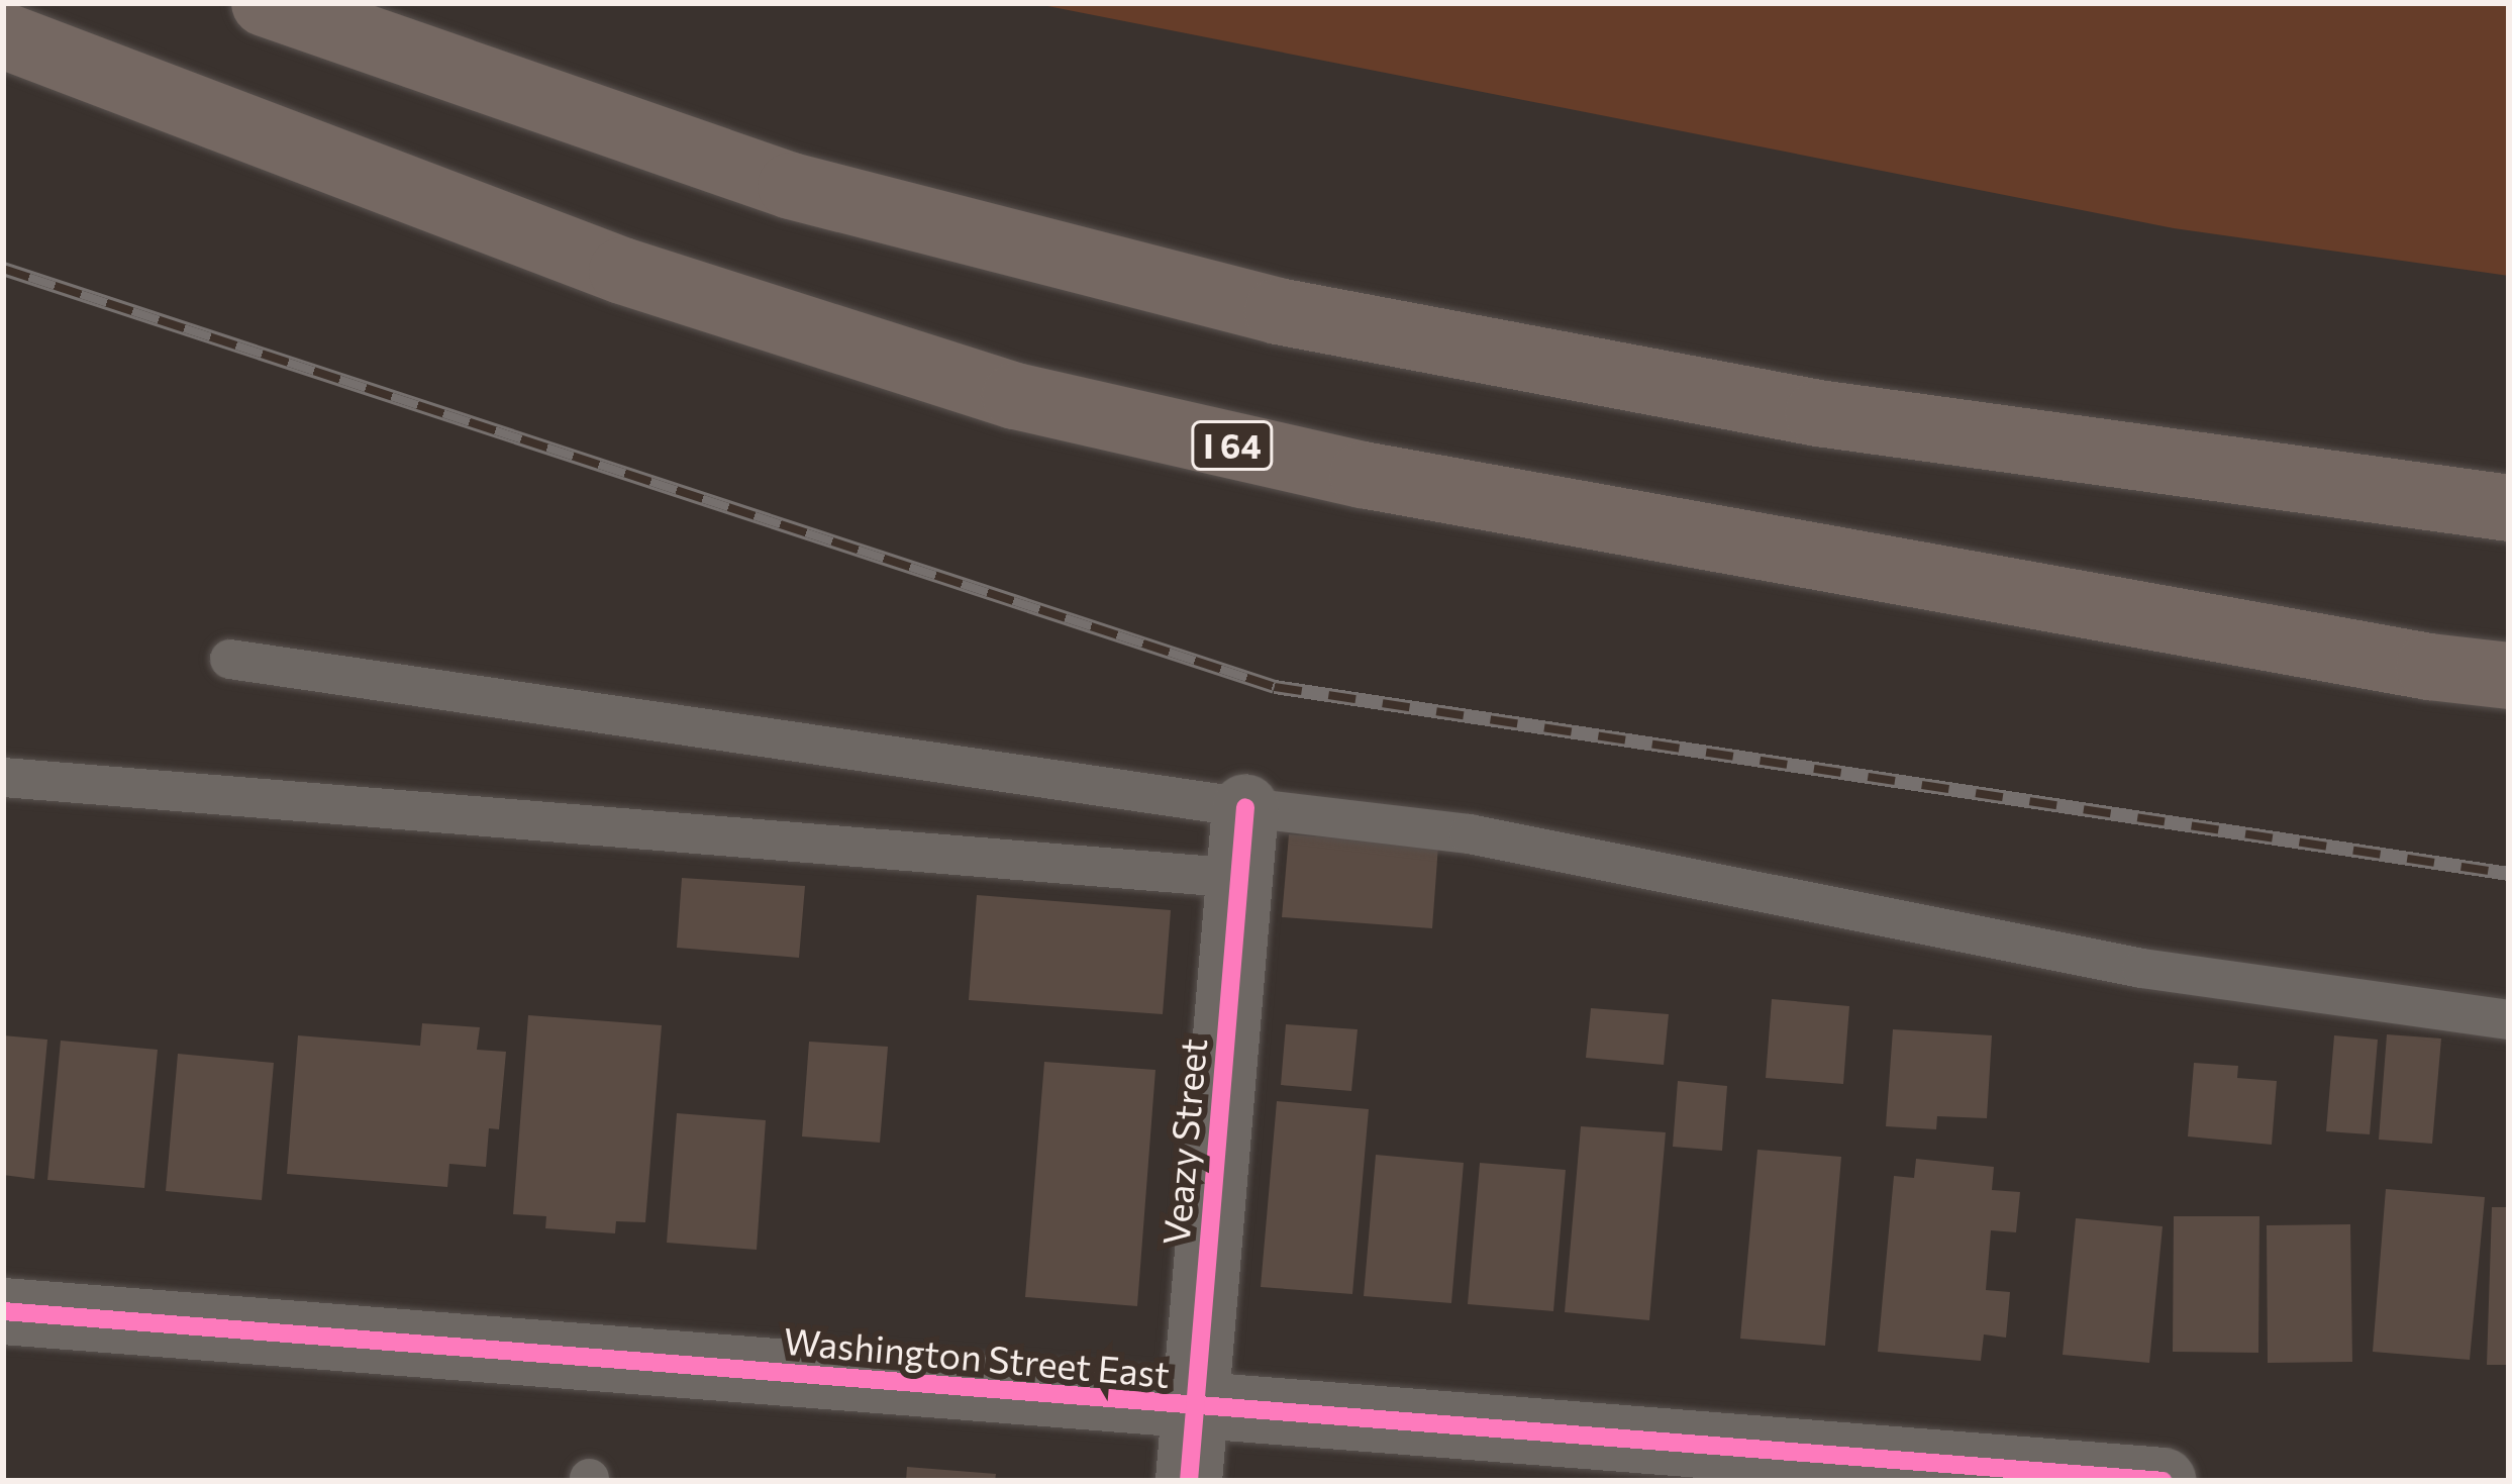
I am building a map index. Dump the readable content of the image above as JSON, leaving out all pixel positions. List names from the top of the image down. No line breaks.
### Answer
{"streets":{"highway":["I 64"],"street":["Veazy Street","Washington Street East"]},"crossings":[["Veazy Street","Washington Street East"]]}
